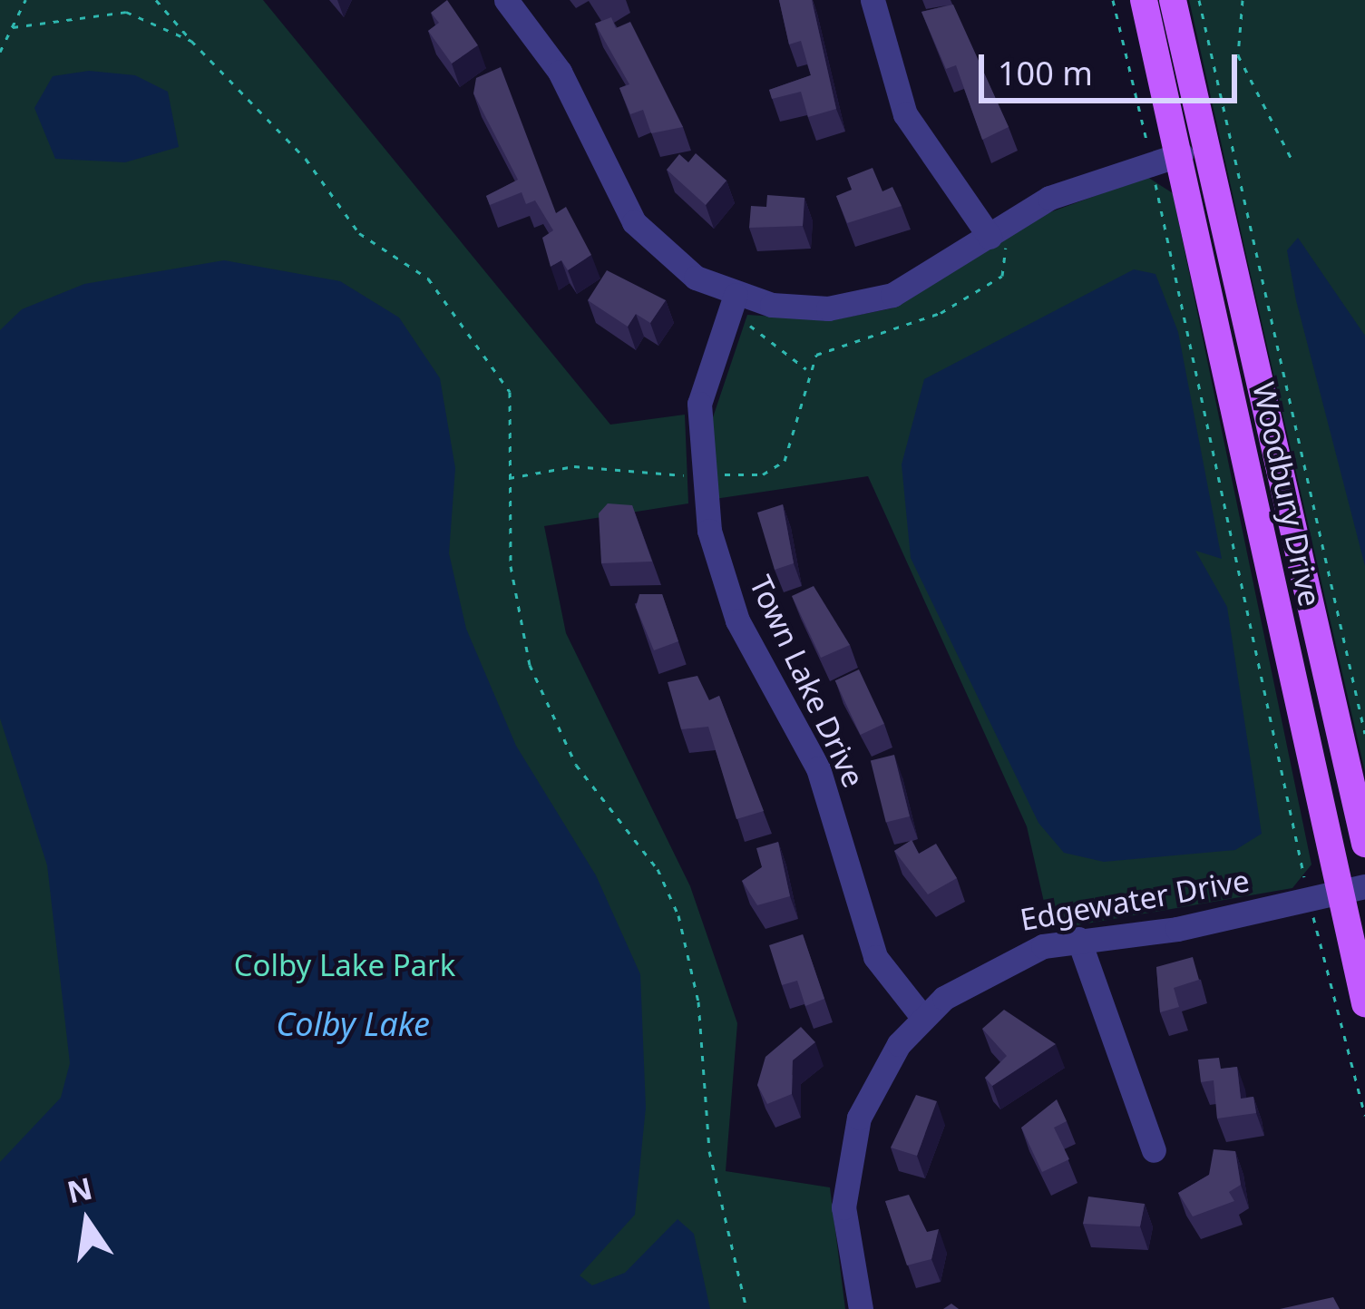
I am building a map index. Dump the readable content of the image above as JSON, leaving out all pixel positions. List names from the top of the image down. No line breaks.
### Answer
{"streets":{"main road":["Woodbury Drive"],"street":["Town Lake Drive","Edgewater Drive"]},"crossings":[["Woodbury Drive","Edgewater Drive"],["Town Lake Drive","Edgewater Drive"]],"water":["Colby Lake"],"parks":["Colby Lake Park"],"scale_bar":"100 m","north":"top"}
